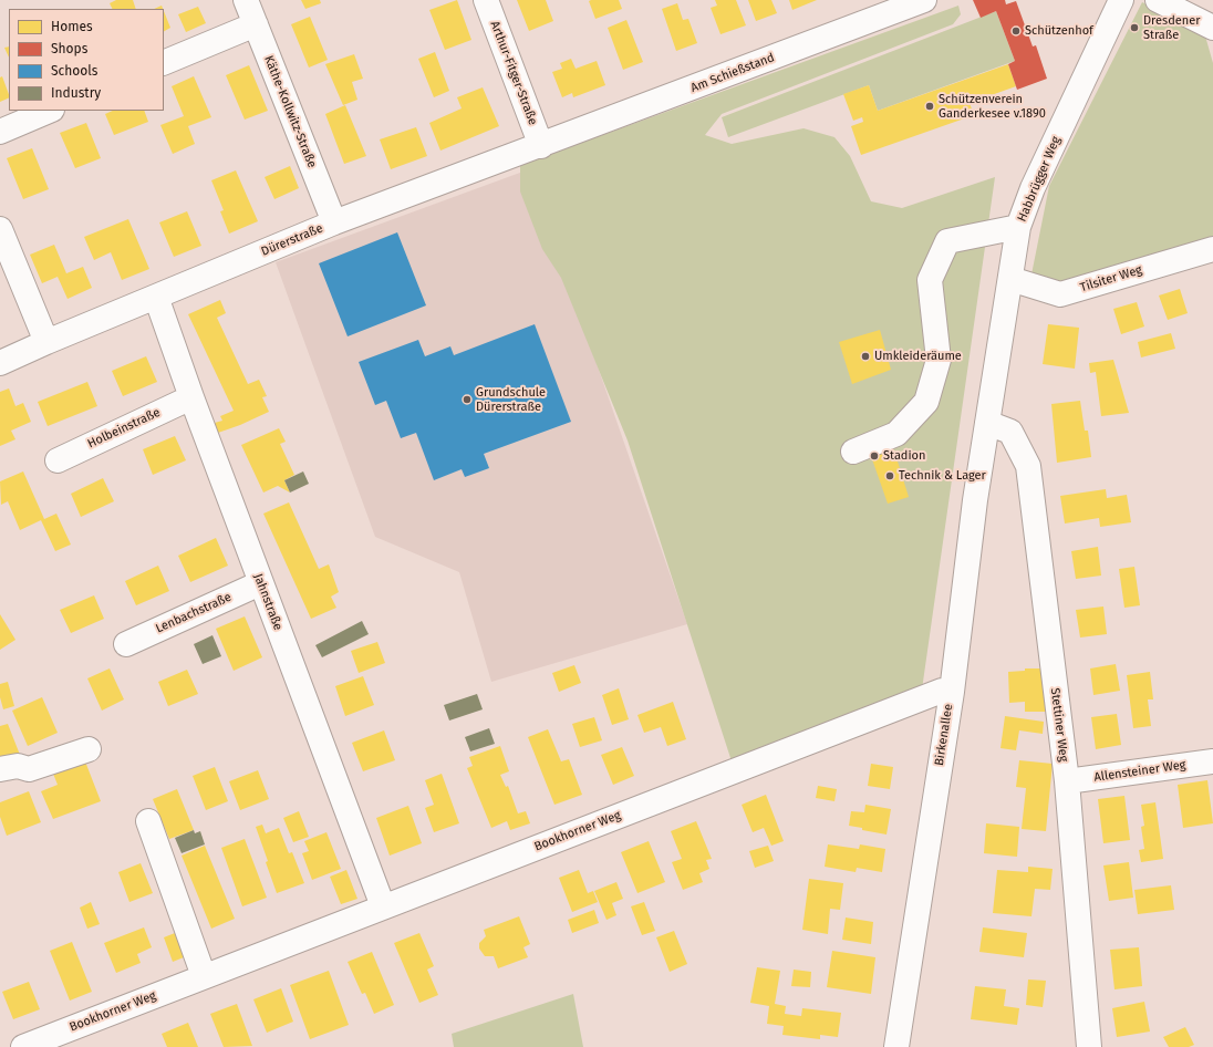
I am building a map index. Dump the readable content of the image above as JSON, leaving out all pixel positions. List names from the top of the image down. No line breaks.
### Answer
{"streets":{"street":["Arthur-Fitger-Straße","Am Schießstand","Käthe-Kollwitz-Straße","Habbrügger Weg","Dürerstraße","Tilsiter Weg","Holbeinstraße","Jahnstraße","Lenbachstraße","Stettiner Weg","Birkenallee","Allensteiner Weg","Bookhorner Weg"]},"crossings":[["Arthur-Fitger-Straße","Am Schießstand"],["Arthur-Fitger-Straße","Dürerstraße"],["Am Schießstand","Dürerstraße"],["Käthe-Kollwitz-Straße","Dürerstraße"],["Habbrügger Weg","Tilsiter Weg"],["Habbrügger Weg","Stettiner Weg"],["Habbrügger Weg","Birkenallee"],["Dürerstraße","Jahnstraße"],["Holbeinstraße","Jahnstraße"],["Jahnstraße","Lenbachstraße"],["Jahnstraße","Bookhorner Weg"],["Stettiner Weg","Birkenallee"],["Stettiner Weg","Allensteiner Weg"],["Birkenallee","Bookhorner Weg"]],"places":["Dresdener Straße","Schützenhof","Schützenverein Ganderkesee v.1890","Umkleideräume","Grundschule Dürerstraße","Stadion","Technik & Lager"],"legend":["Homes","Shops","Schools","Industry"]}
